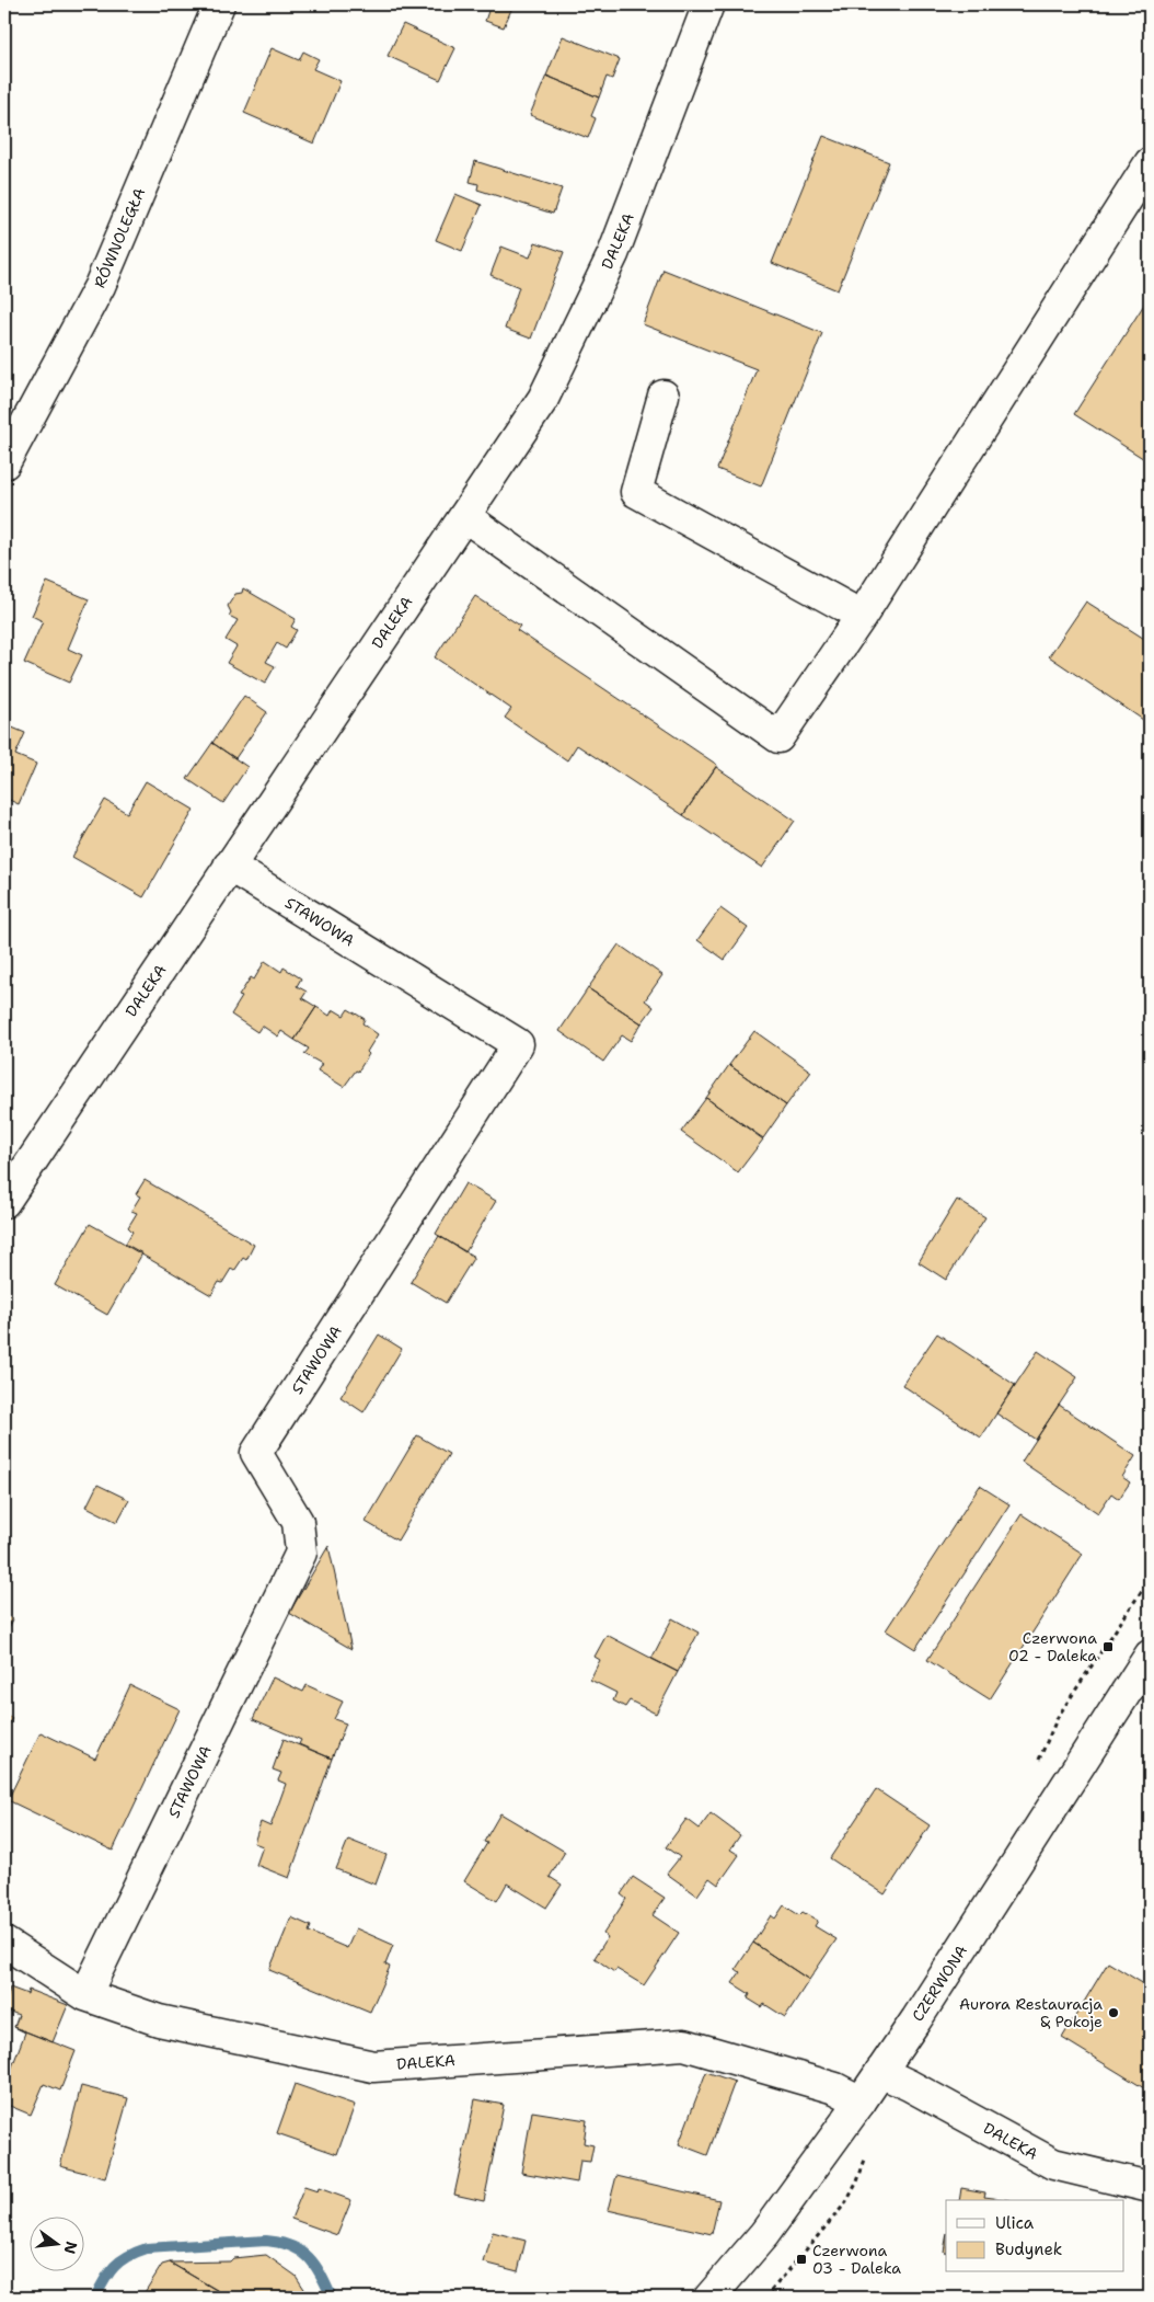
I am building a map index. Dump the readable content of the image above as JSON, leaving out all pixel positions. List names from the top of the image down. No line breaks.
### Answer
{"streets":{"street":["RÓWNOLEGŁA","DALEKA","STAWOWA","CZERWONA"]},"crossings":[["DALEKA","STAWOWA"],["DALEKA","CZERWONA"]],"places":{"transit":["Czerwona 02 - Daleka","Czerwona 03 - Daleka"],"other":["Aurora Restauracja & Pokoje"]},"legend":["Ulica","Budynek"],"north":"right"}
